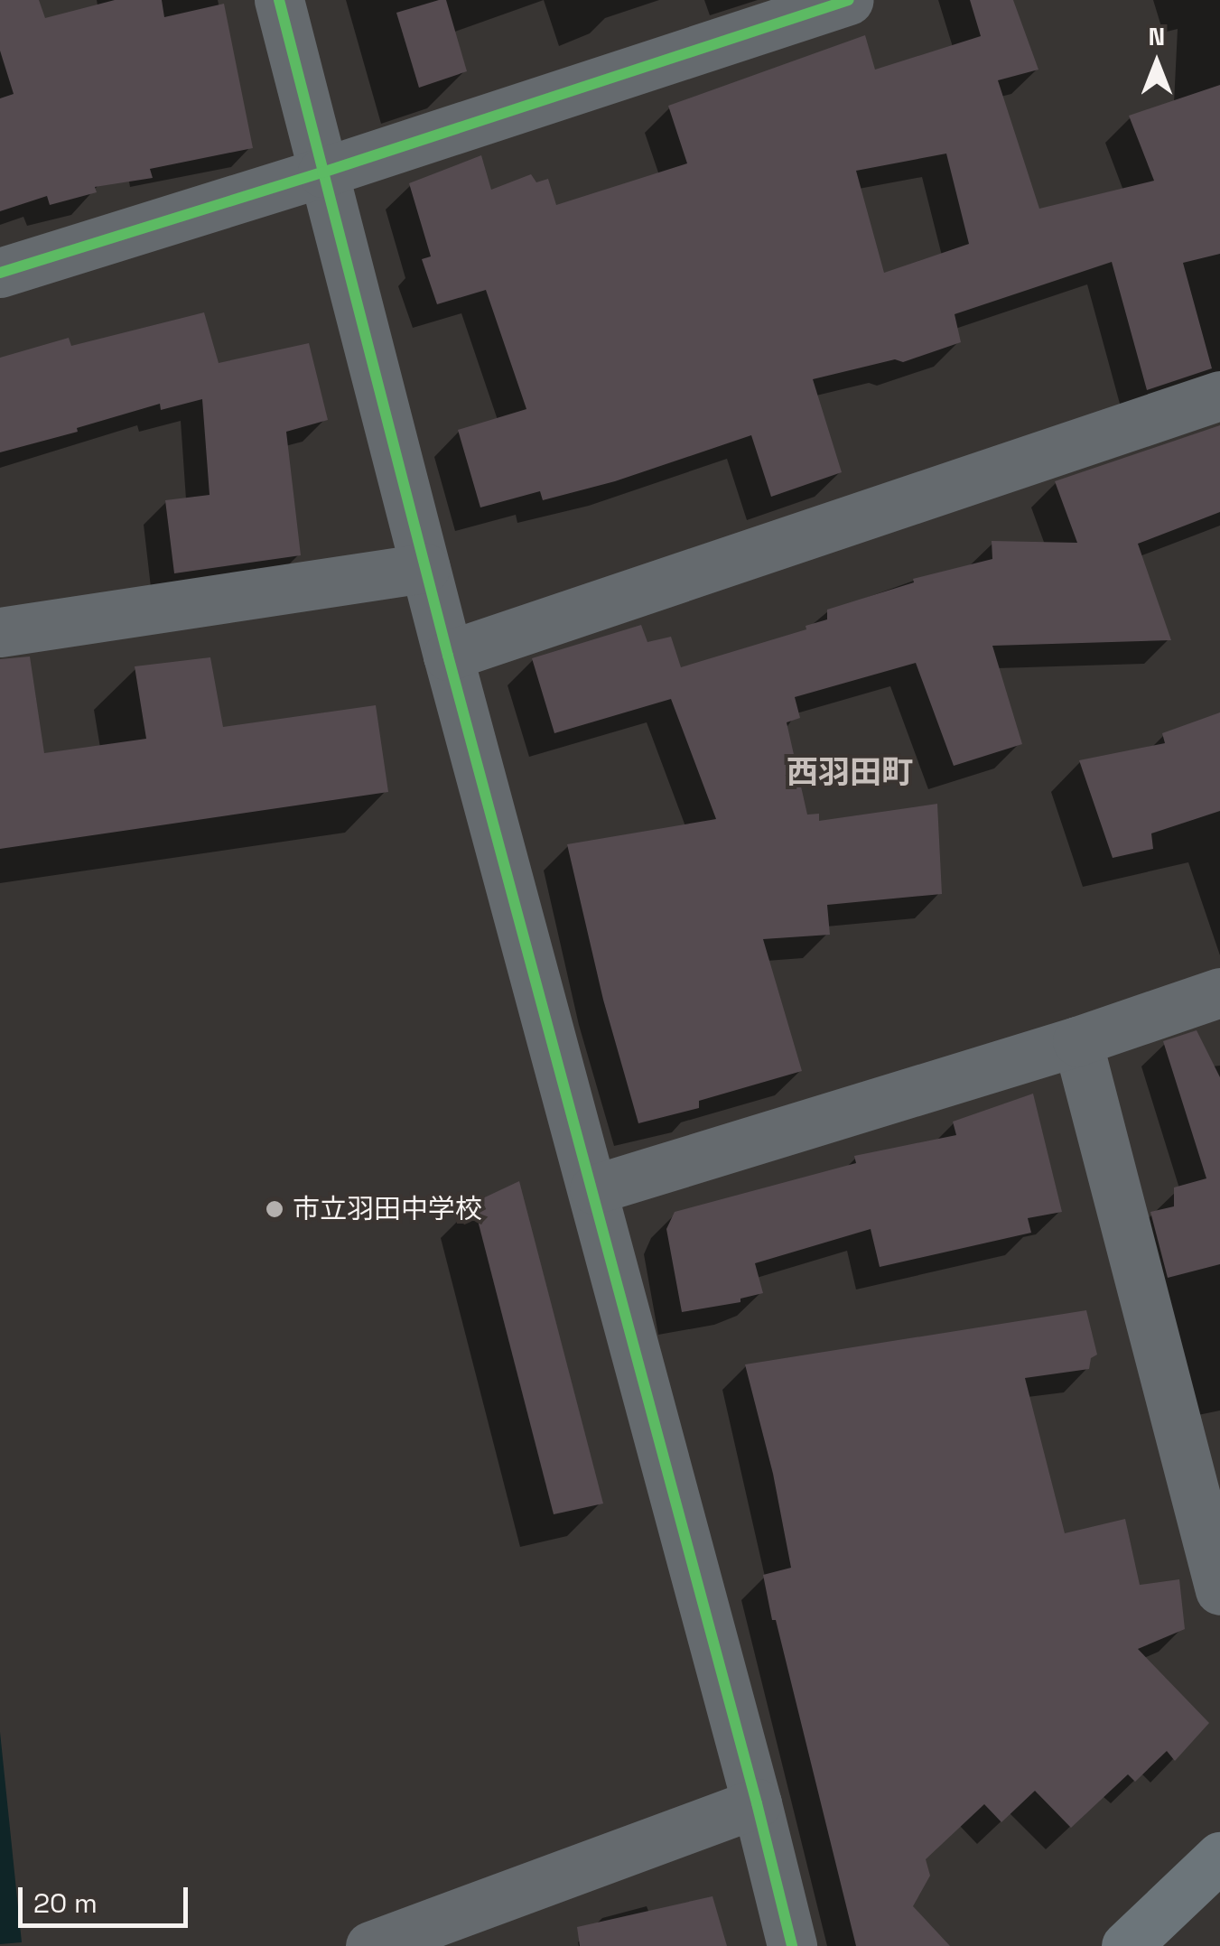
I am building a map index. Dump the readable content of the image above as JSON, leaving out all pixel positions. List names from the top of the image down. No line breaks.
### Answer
{"districts":["西羽田町"],"places":["市立羽田中学校"],"scale_bar":"20 m","north":"top"}
